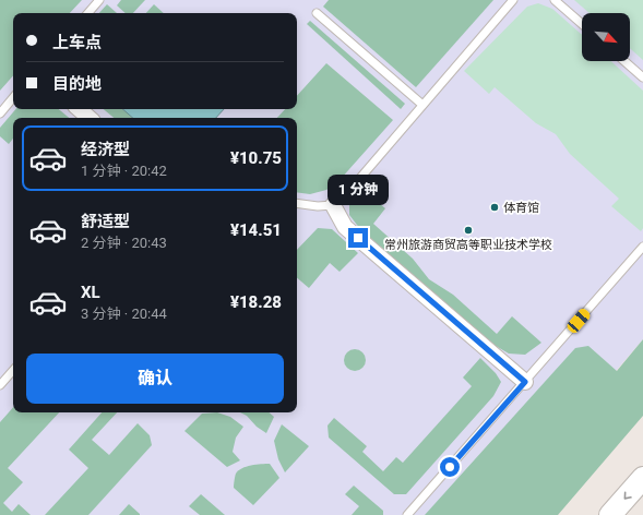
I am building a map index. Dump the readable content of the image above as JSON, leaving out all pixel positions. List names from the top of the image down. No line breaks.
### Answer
{"places":["体育馆","常州旅游商贸高等职业技术学校"],"north":"bottom right","page":{"banner":["上车点","目的地"],"list":[{"name":"经济型","note":"1 分钟 · 20:42","value":"¥10.75"},{"name":"舒适型","note":"2 分钟 · 20:43","value":"¥14.51"},{"name":"XL","note":"3 分钟 · 20:44","value":"¥18.28"}],"bubble":"1 分钟","buttons":"确认"}}
